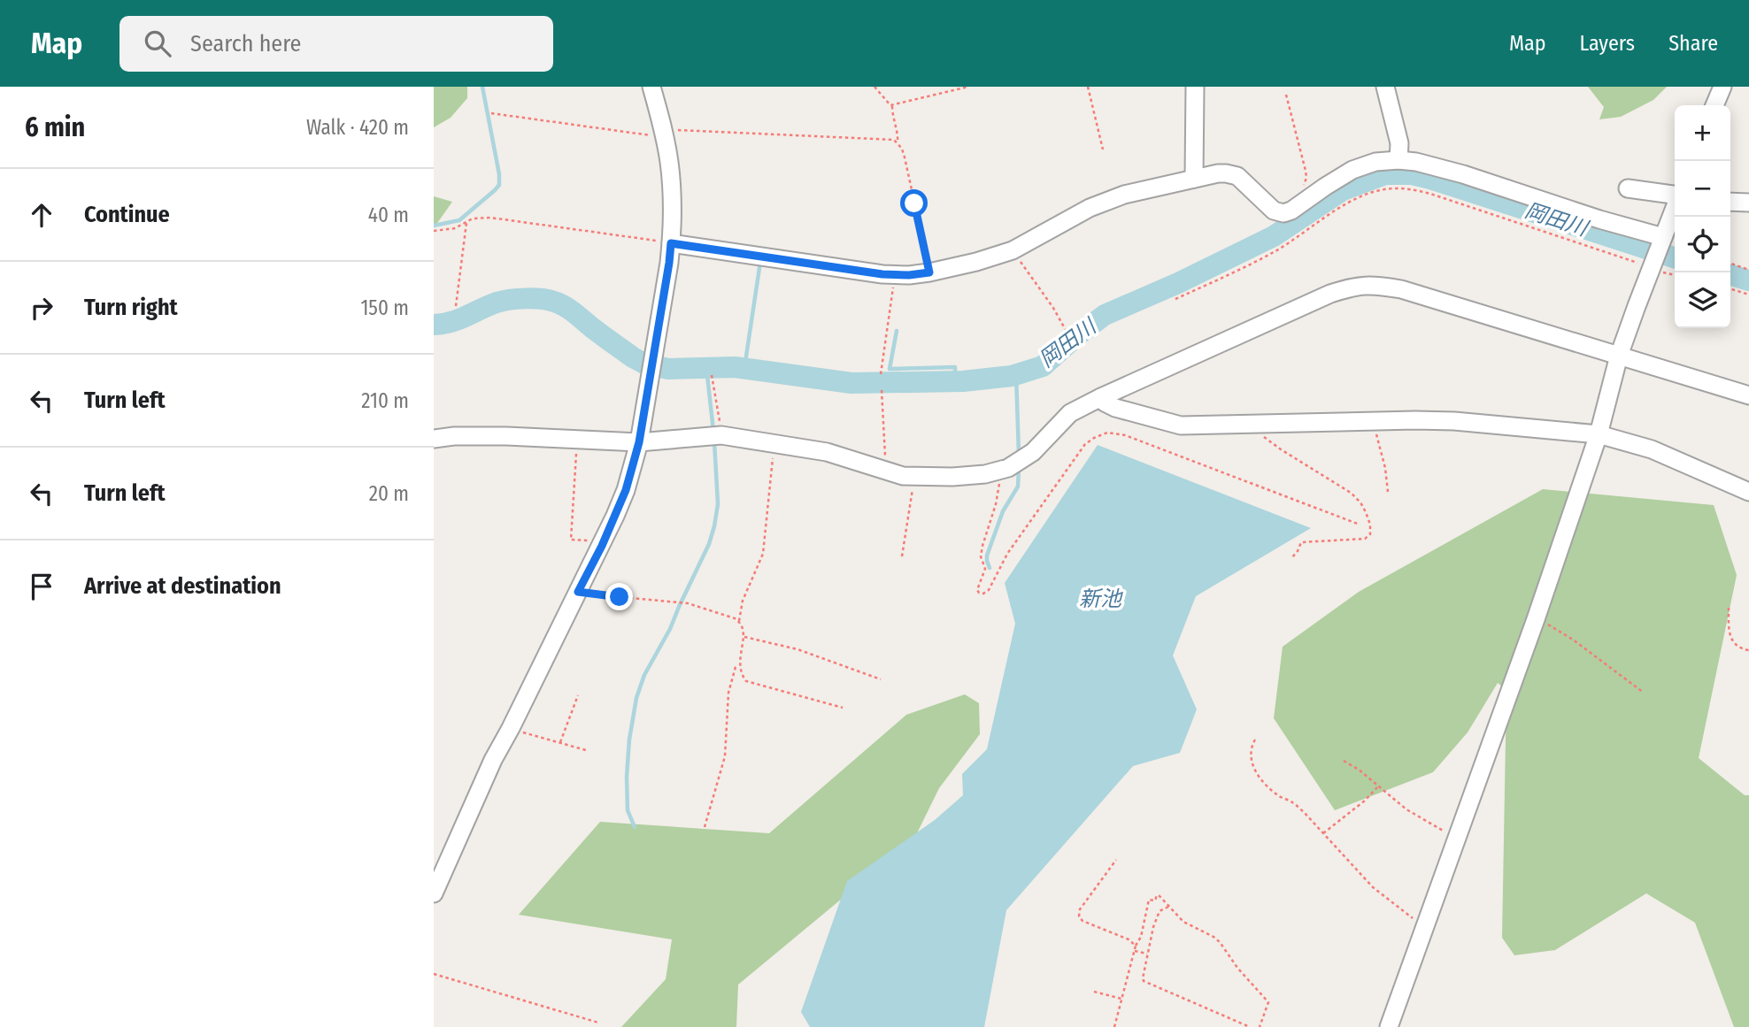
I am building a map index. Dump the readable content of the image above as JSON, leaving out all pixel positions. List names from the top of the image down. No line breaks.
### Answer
{"water":["岡田川","新池"],"page":{"header":"Map","search":"Search here","nav":["Map","Layers","Share"],"heading":["6 min","Walk · 420 m"],"map_buttons":["+","−"],"list":[["Continue","40 m"],["Turn right","150 m"],["Turn left","210 m"],["Turn left","20 m"],"Arrive at destination"]}}
